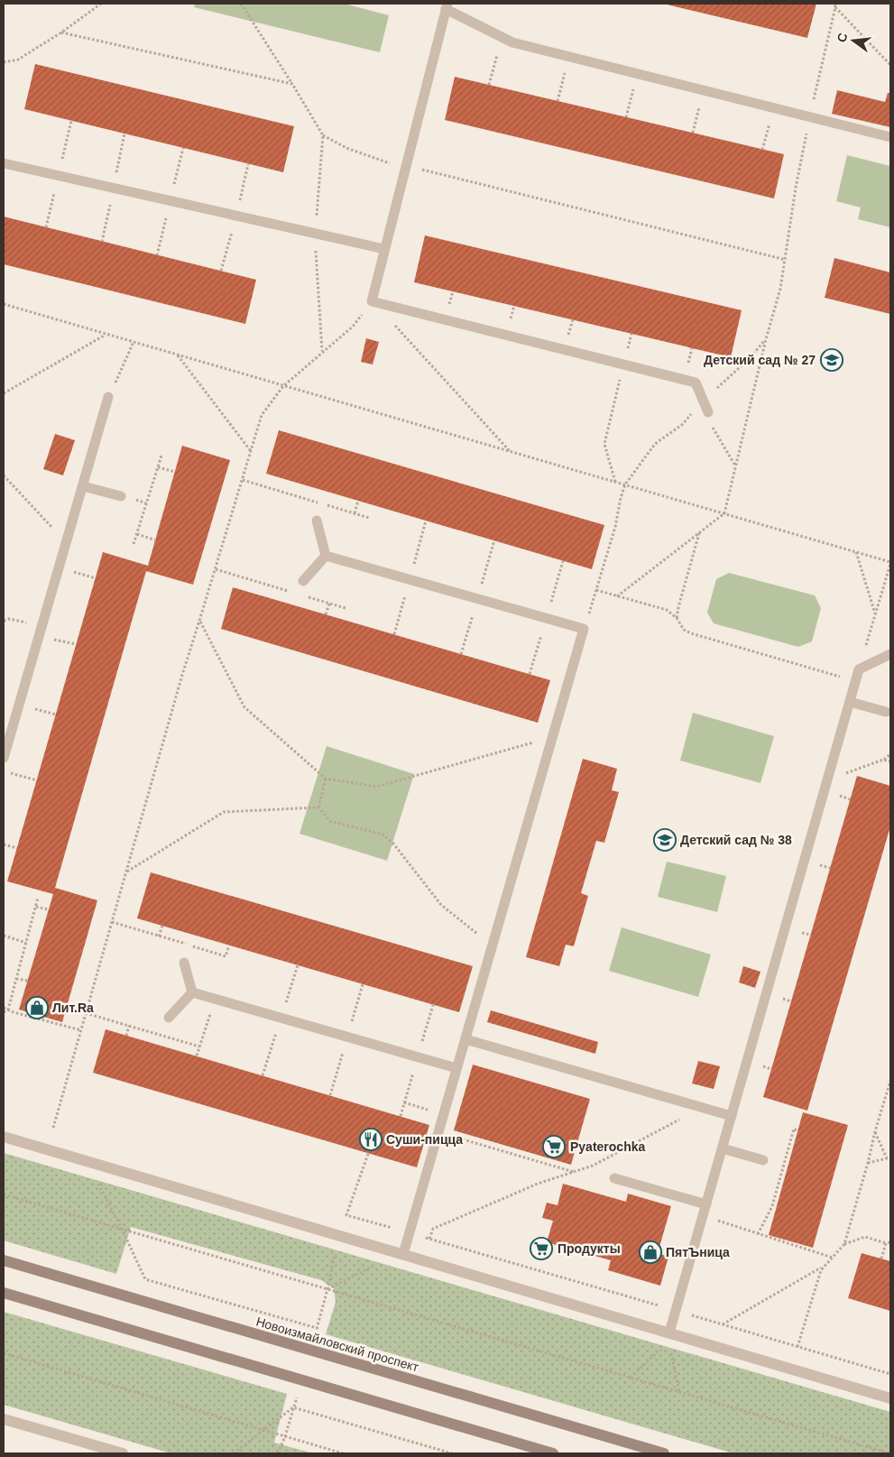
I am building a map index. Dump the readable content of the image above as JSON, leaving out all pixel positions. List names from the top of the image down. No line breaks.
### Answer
{"streets":{"street":["Новоизмайловский проспект"]},"places":{"school or university":["Детский сад № 27","Детский сад № 38"],"shop":["Лит.Ra","ПятЪница"],"restaurant":["Суши-пицца"],"supermarket":["Pyaterochka","Продукты"]},"north":"left"}
